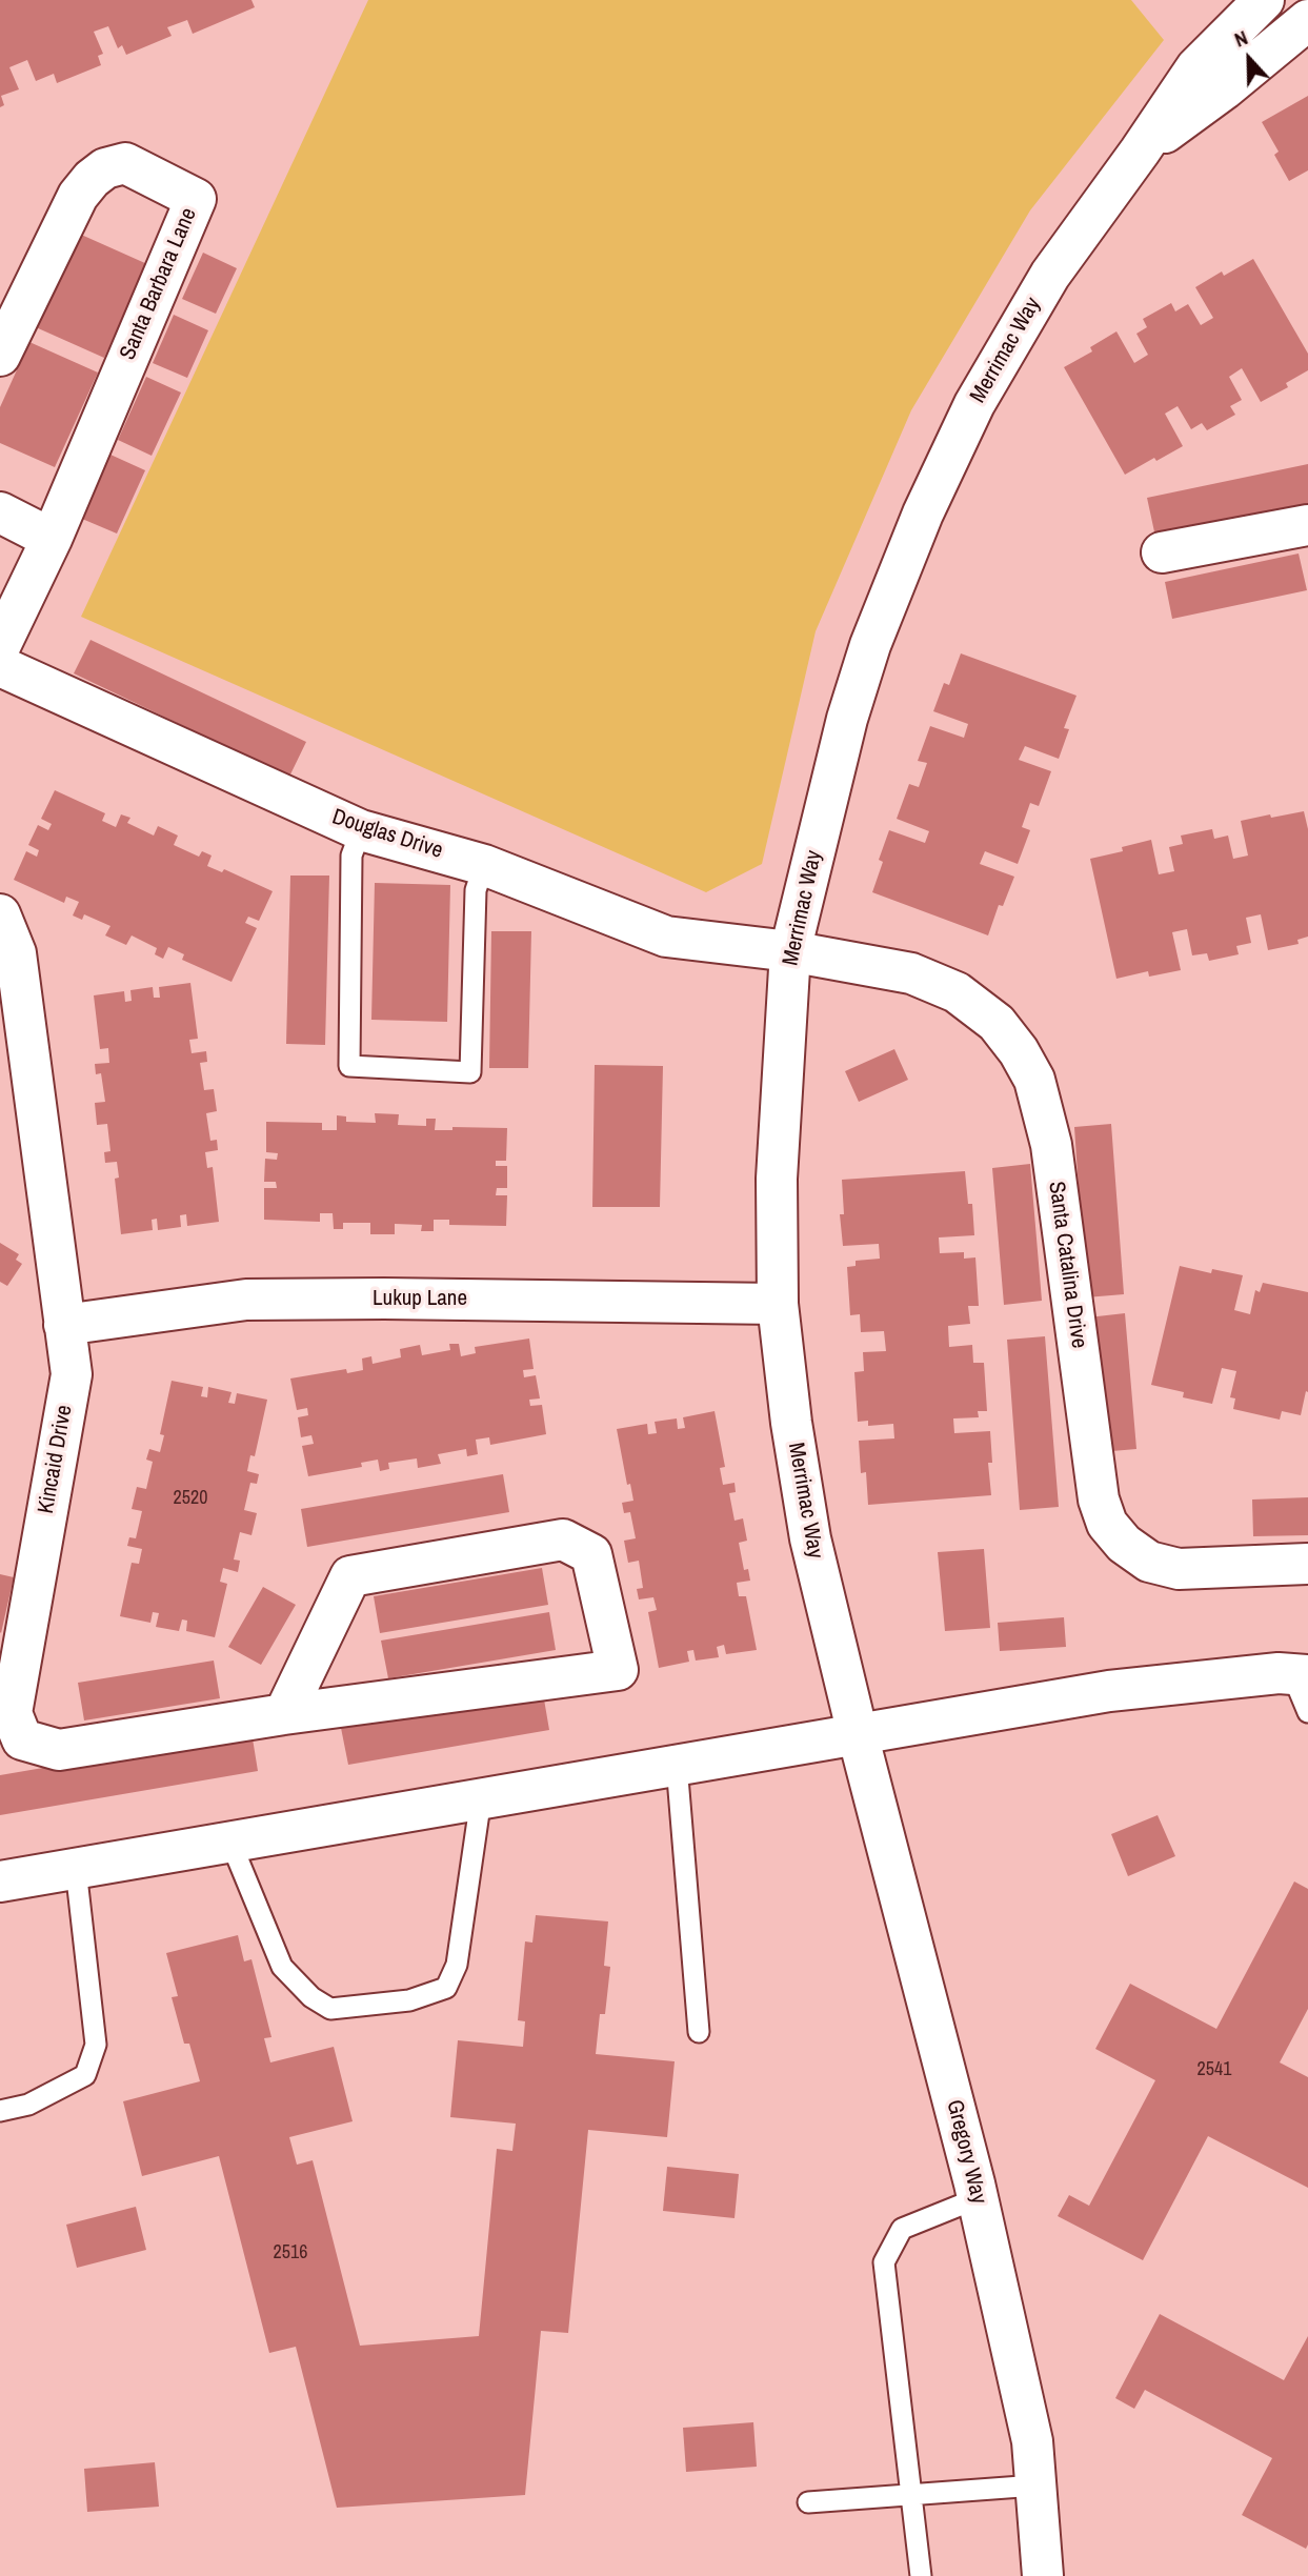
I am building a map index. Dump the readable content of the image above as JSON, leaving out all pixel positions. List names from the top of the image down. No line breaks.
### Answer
{"streets":{"street":["Santa Barbara Lane","Merrimac Way","Douglas Drive","Santa Catalina Drive","Lukup Lane","Kincaid Drive","Gregory Way"]},"crossings":[["Merrimac Way","Douglas Drive"],["Merrimac Way","Santa Catalina Drive"],["Merrimac Way","Lukup Lane"],["Merrimac Way","Gregory Way"],["Douglas Drive","Santa Catalina Drive"],["Lukup Lane","Kincaid Drive"]],"house_numbers":["2520","2541","2516"],"north":"top"}
